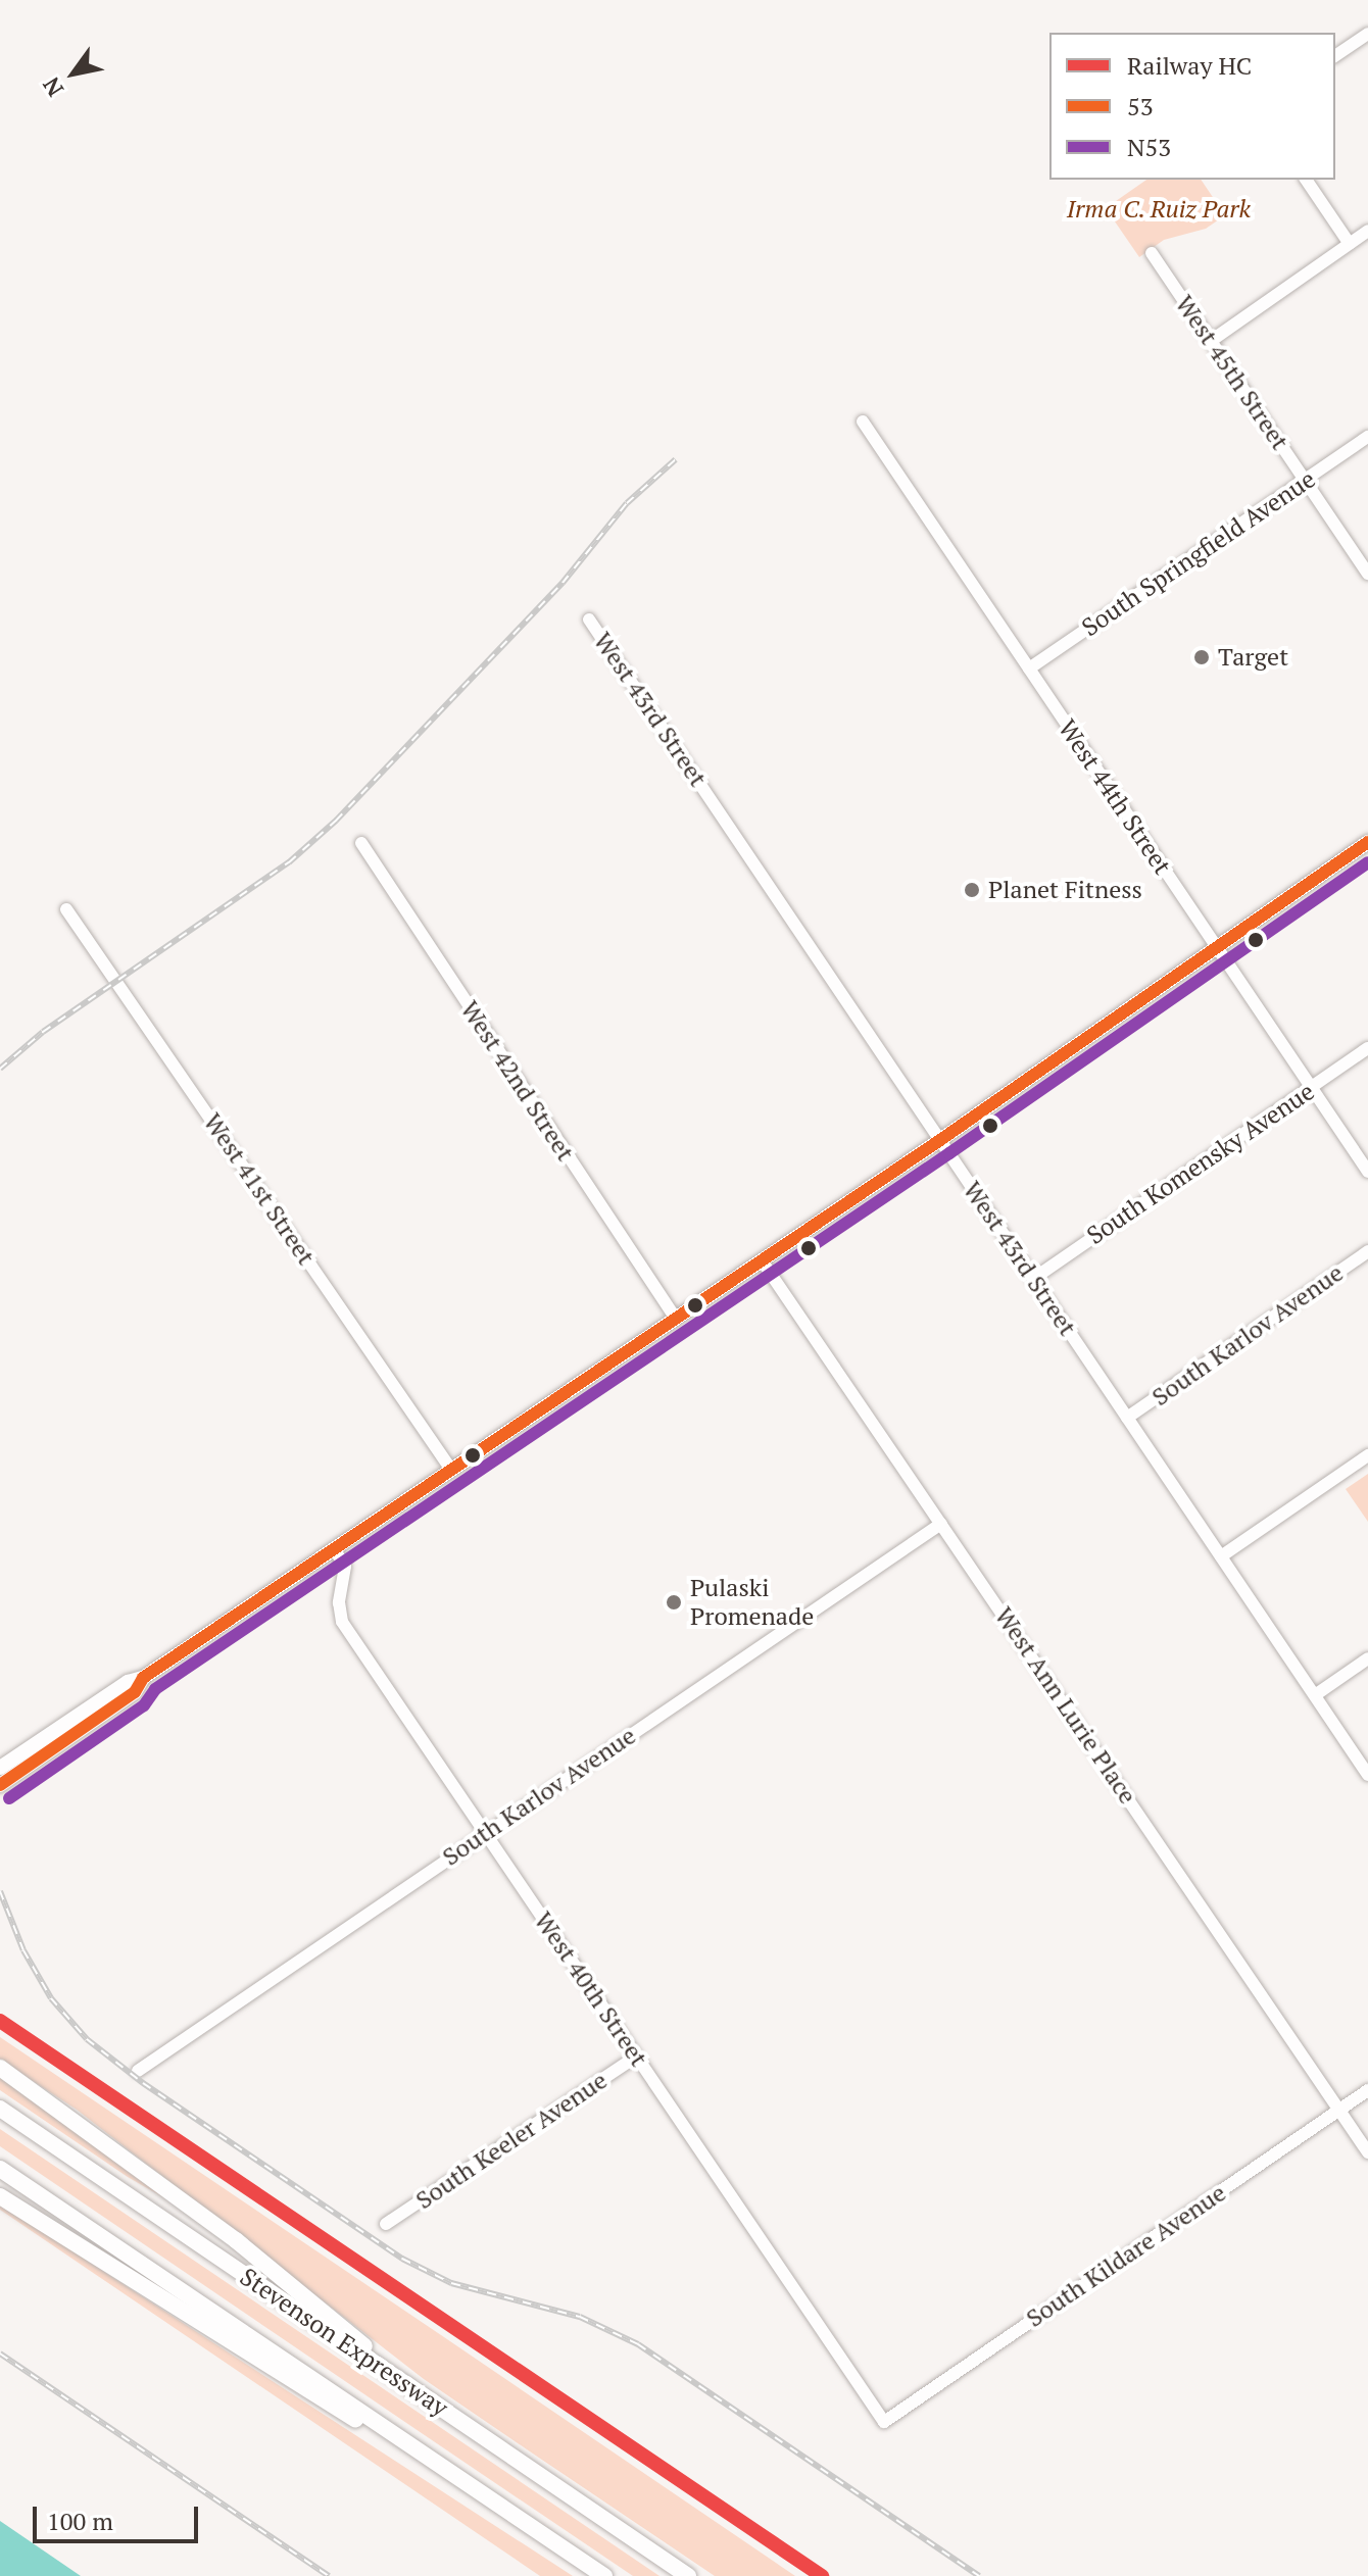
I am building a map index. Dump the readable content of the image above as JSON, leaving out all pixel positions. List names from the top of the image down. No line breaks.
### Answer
{"streets":{"highway":["Stevenson Expressway"],"street":["West 45th Street","South Springfield Avenue","West 43rd Street","West 44th Street","West 42nd Street","South Komensky Avenue","West 41st Street","South Karlov Avenue","West Ann Lurie Place","West 40th Street","South Keeler Avenue","South Kildare Avenue"]},"crossings":[["West 45th Street","South Springfield Avenue"],["South Springfield Avenue","West 44th Street"],["West 43rd Street","South Komensky Avenue"],["West 43rd Street","South Karlov Avenue"],["West 44th Street","South Komensky Avenue"],["South Karlov Avenue","West Ann Lurie Place"],["South Karlov Avenue","West 40th Street"],["West Ann Lurie Place","South Kildare Avenue"],["West 40th Street","South Keeler Avenue"],["West 40th Street","South Kildare Avenue"]],"parks":["Irma C. Ruiz Park"],"places":["Target","Planet Fitness","Pulaski Promenade"],"lines":["transit line 53","transit line N53","rail line HC"],"legend":["Railway HC","53","N53"],"scale_bar":"100 m","north":"bottom left"}
